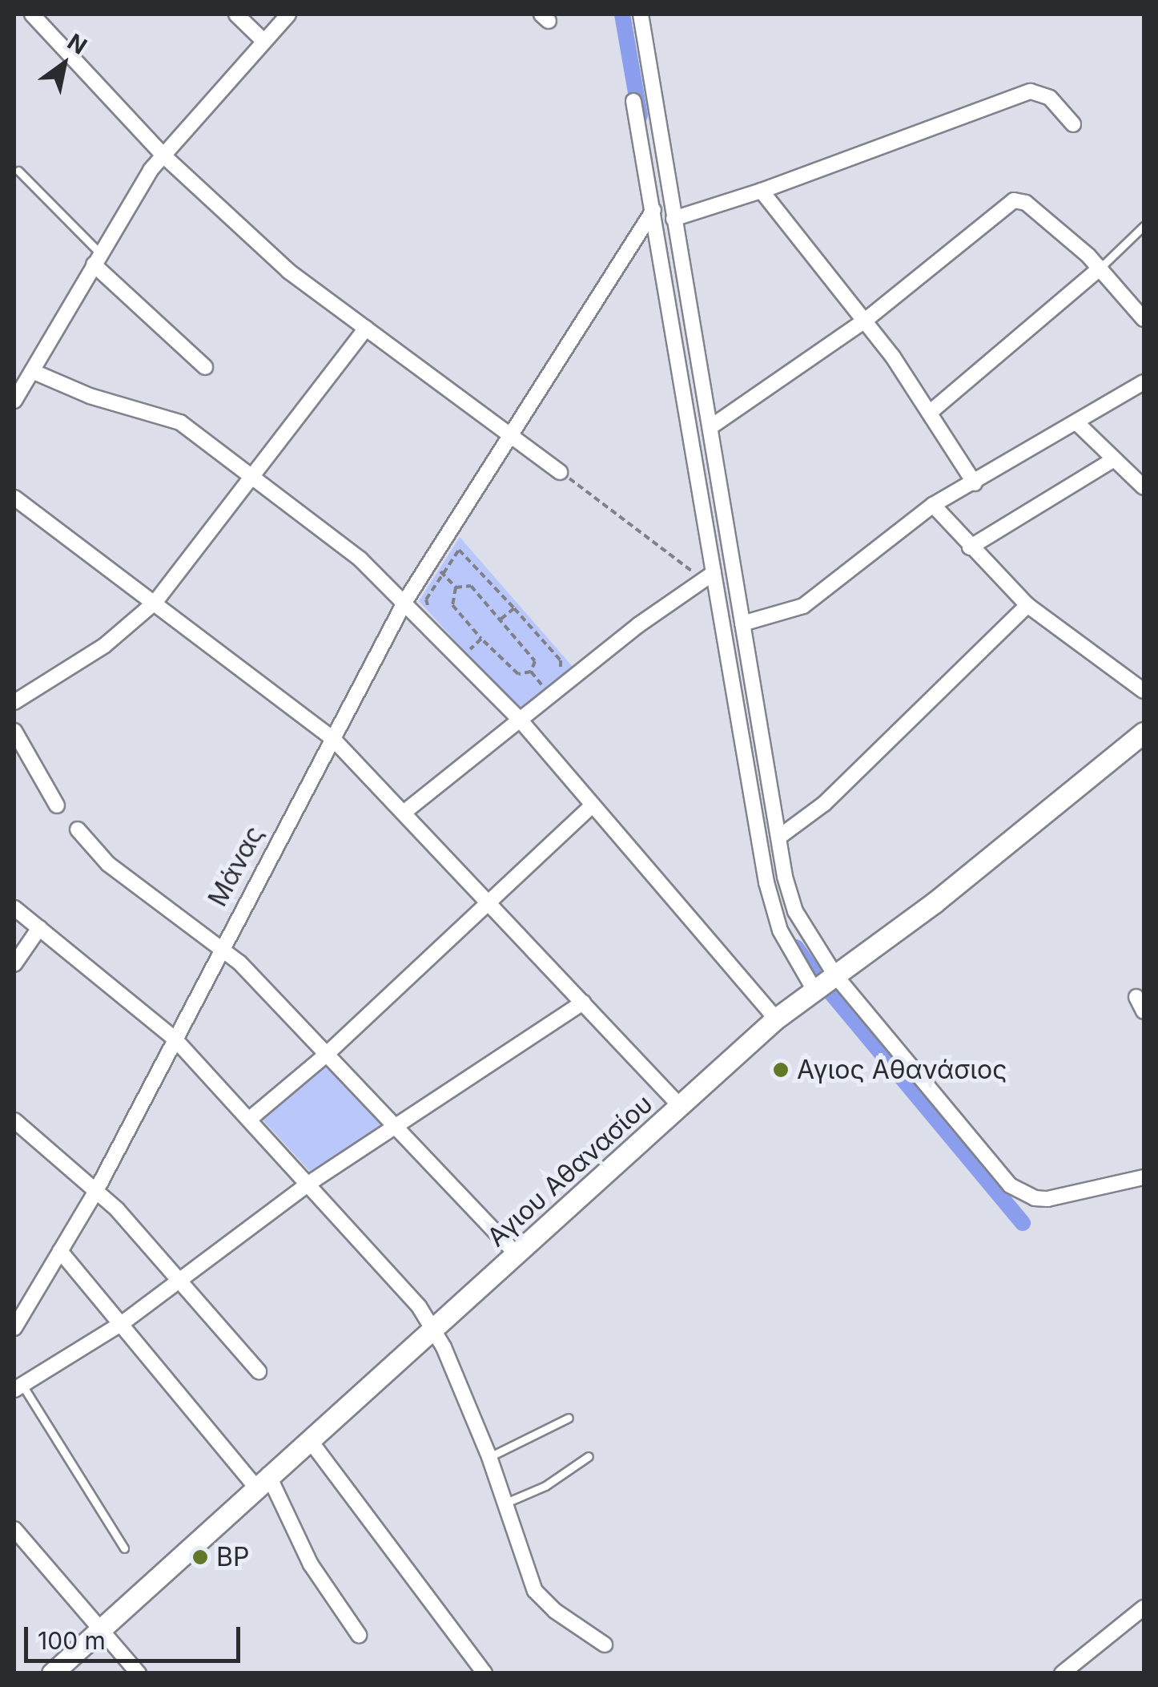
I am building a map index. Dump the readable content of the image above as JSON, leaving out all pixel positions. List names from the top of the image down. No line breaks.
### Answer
{"streets":{"main road":["Αγιου Αθανασίου"],"street":["Μάνας"]},"places":["Αγιος Αθανάσιος","BP"],"scale_bar":"100 m","north":"top right"}
